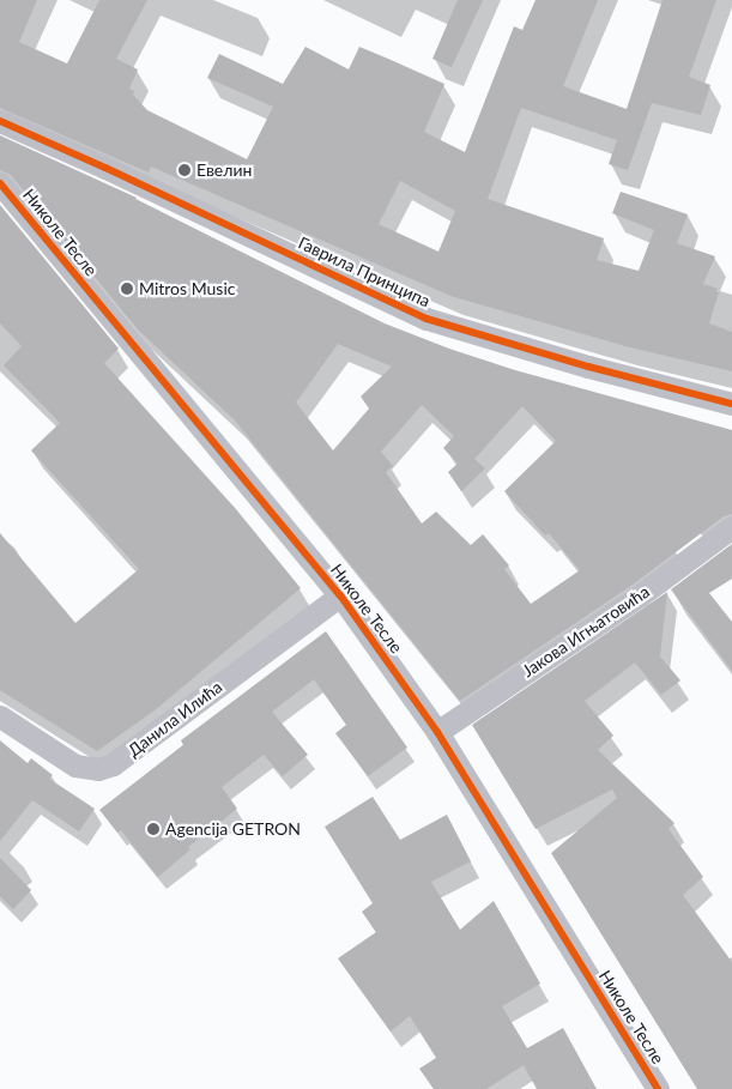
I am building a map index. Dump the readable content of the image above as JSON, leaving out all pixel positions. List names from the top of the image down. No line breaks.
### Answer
{"streets":{"street":["Николе Тесле","Гаврила Принципа","Јакова Игњатовића","Данила Илића"]},"crossings":[["Николе Тесле","Јакова Игњатовића"],["Николе Тесле","Данила Илића"]],"places":["Евелин","Mitros Music","Agencija GETRON"]}
